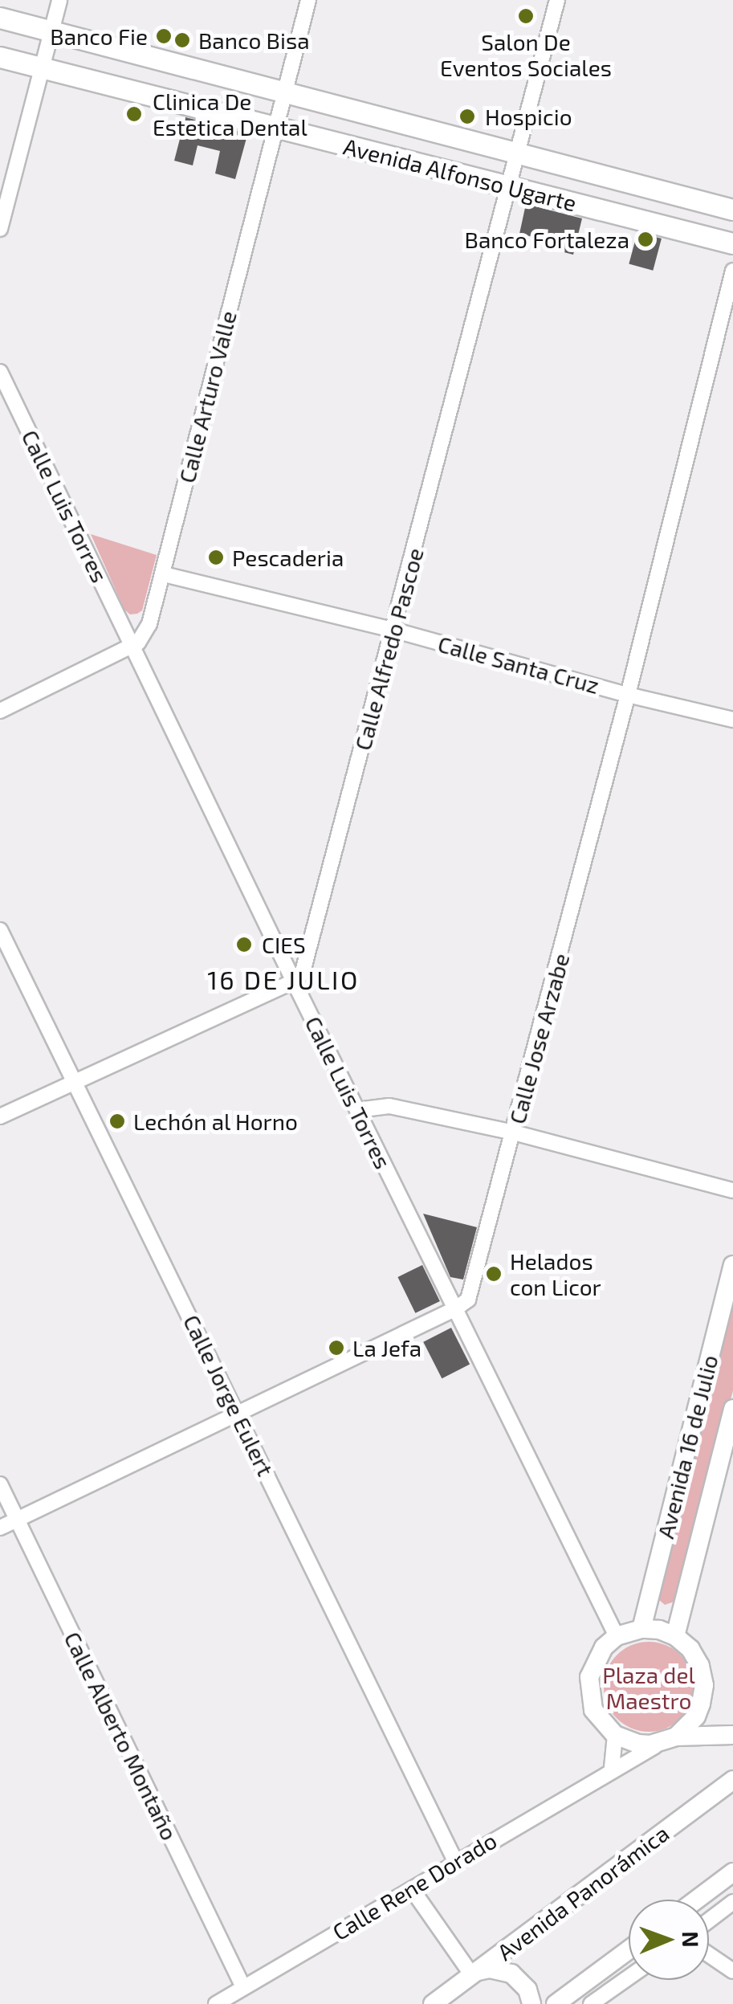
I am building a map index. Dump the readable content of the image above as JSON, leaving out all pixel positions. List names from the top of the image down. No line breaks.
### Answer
{"streets":{"main road":["Avenida Alfonso Ugarte"],"street":["Calle Arturo Valle","Calle Luis Torres","Calle Alfredo Pascoe","Calle Santa Cruz","Calle Jose Arzabe","Calle Jorge Eulert","Avenida 16 de Julio","Calle Alberto Montaño","Calle Rene Dorado","Avenida Panorámica"]},"crossings":[["Avenida Alfonso Ugarte","Calle Arturo Valle"],["Avenida Alfonso Ugarte","Calle Alfredo Pascoe"],["Calle Arturo Valle","Calle Luis Torres"],["Calle Arturo Valle","Calle Santa Cruz"],["Calle Luis Torres","Calle Alfredo Pascoe"],["Calle Luis Torres","Calle Jose Arzabe"],["Calle Luis Torres","Avenida 16 de Julio"],["Calle Luis Torres","Calle Rene Dorado"],["Calle Alfredo Pascoe","Calle Santa Cruz"],["Calle Santa Cruz","Calle Jose Arzabe"],["Calle Jorge Eulert","Calle Rene Dorado"],["Avenida 16 de Julio","Calle Rene Dorado"],["Calle Alberto Montaño","Calle Rene Dorado"]],"districts":["16 DE JULIO"],"parks":["Plaza del Maestro"],"places":["Salon De Eventos Sociales","Banco Fie","Banco Bisa","Clinica De Estetica Dental","Hospicio","Banco Fortaleza","Pescaderia","CIES","Lechón al Horno","Helados con Licor","La Jefa"],"north":"right"}
